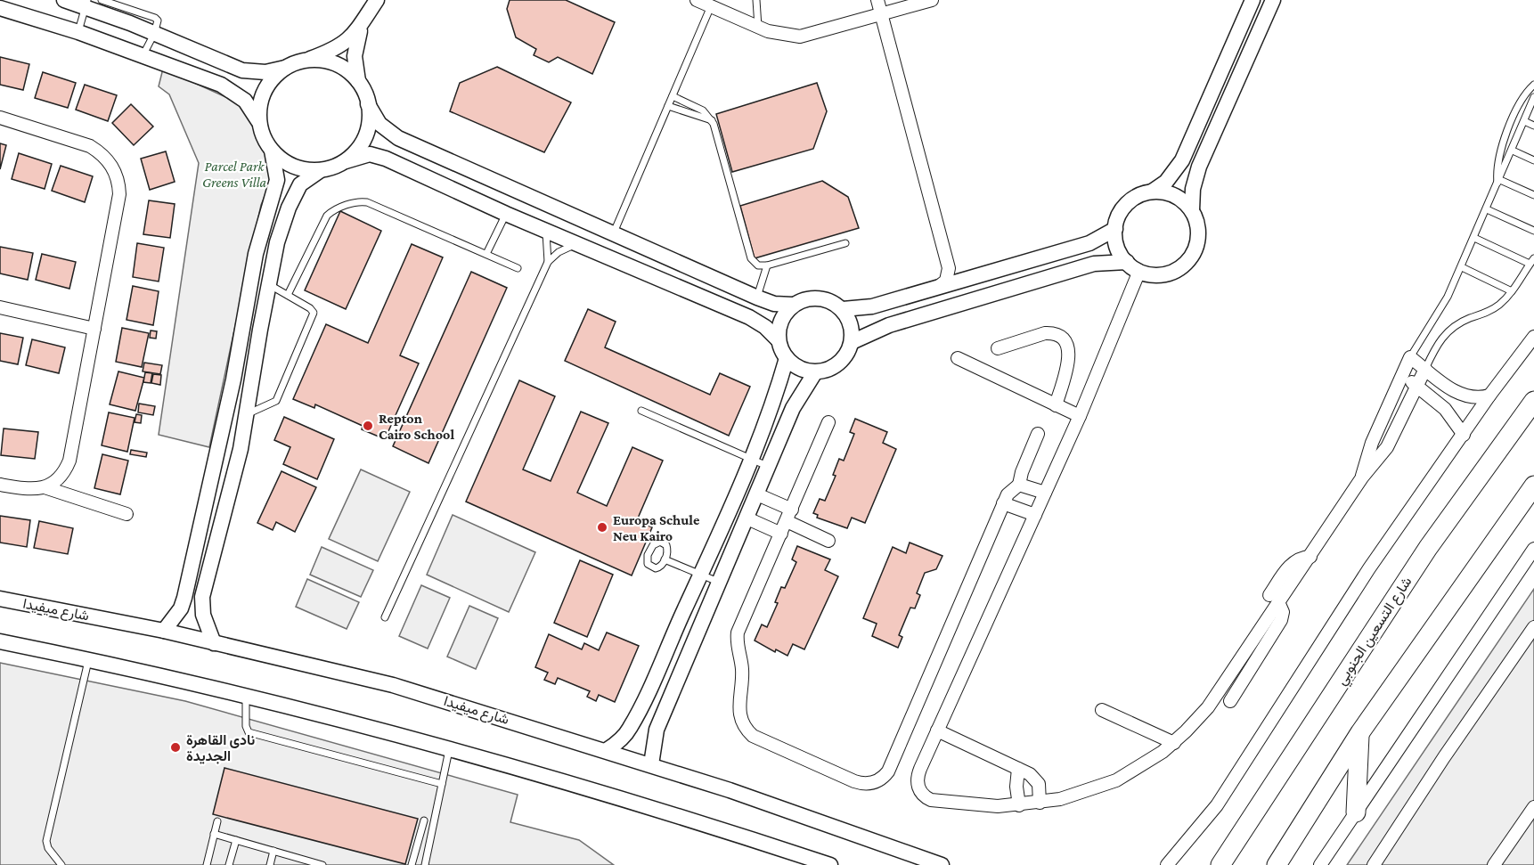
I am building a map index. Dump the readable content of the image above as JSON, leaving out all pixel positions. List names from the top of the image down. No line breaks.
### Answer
{"streets":{"main road":["شارع التسعين الجنوبي"],"street":["شارع ميفيدا"]},"parks":["Parcel Park Greens Villa"],"places":["Repton Cairo School","Europa Schule Neu Kairo","نادى القاهرة الجديدة"]}
